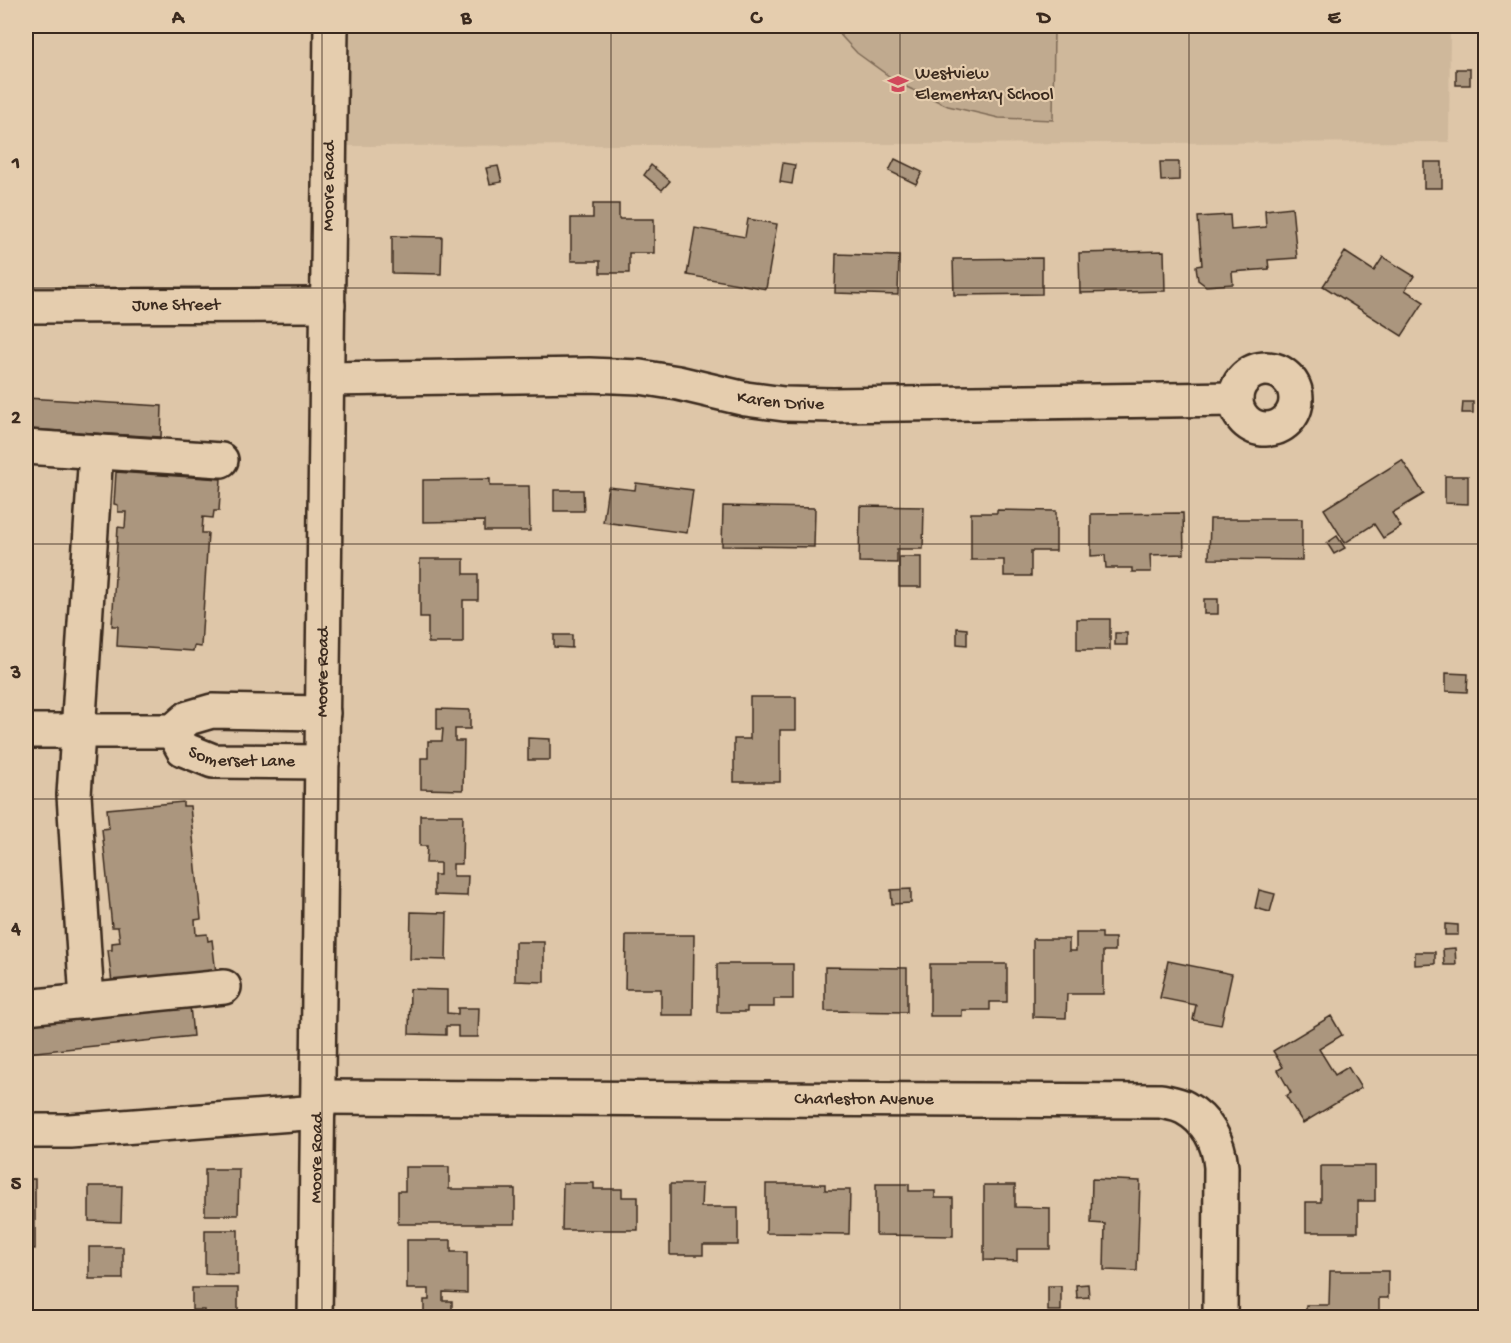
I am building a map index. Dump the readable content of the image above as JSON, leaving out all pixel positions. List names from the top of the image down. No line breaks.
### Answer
{"streets":{"street":["Moore Road","June Street","Karen Drive","Somerset Lane","Charleston Avenue"]},"crossings":[["Moore Road","June Street"],["Moore Road","Karen Drive"],["Moore Road","Somerset Lane"],["Moore Road","Charleston Avenue"]],"places":{"school or university":["Westview Elementary School"]},"grid":{"columns":["A","B","C","D","E"],"rows":["1","2","3","4","5"]}}
